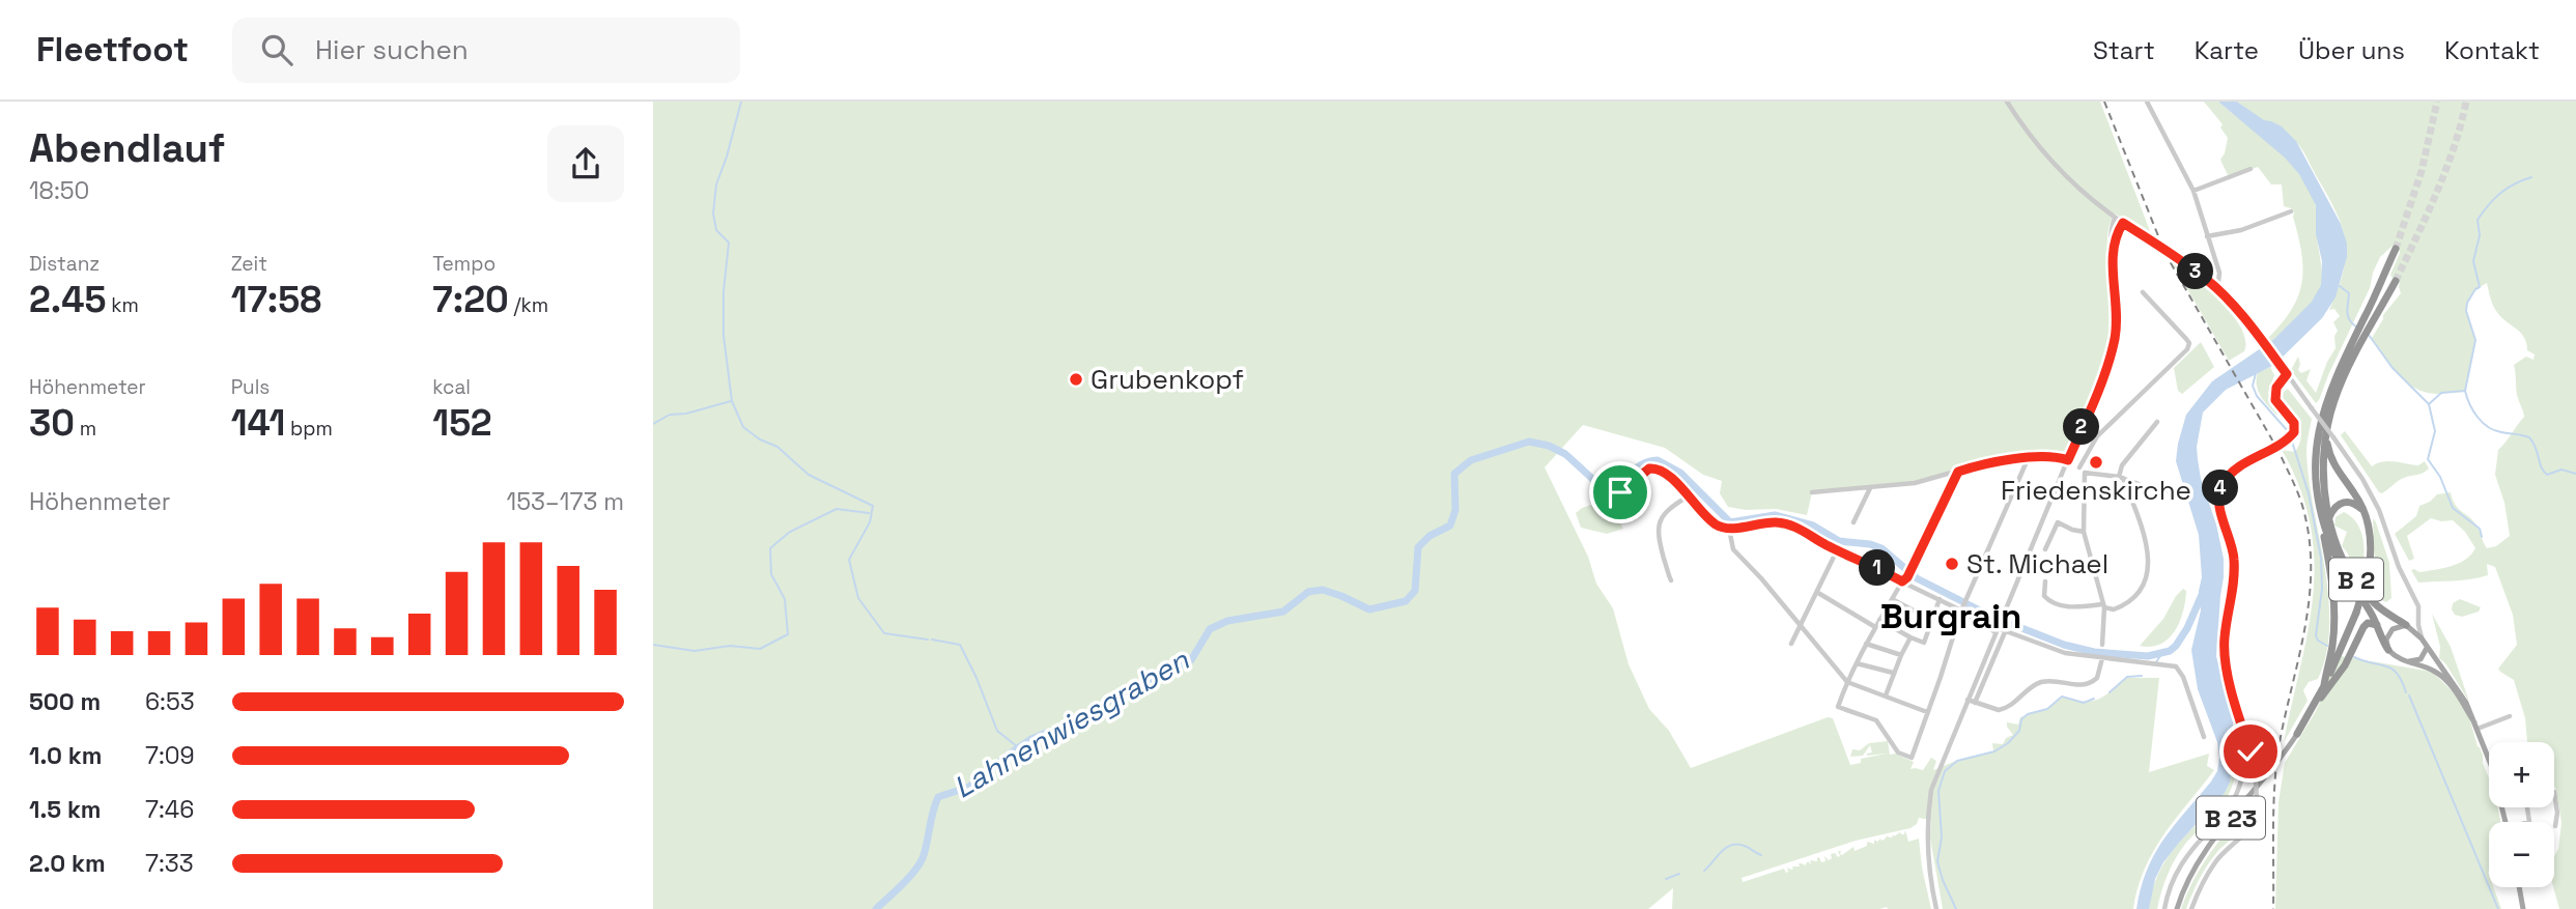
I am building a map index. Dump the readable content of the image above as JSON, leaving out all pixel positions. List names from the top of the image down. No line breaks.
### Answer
{"streets":{"highway":["B 2","B 23"]},"crossings":[["B 2","B 23"]],"districts":["Burgrain"],"water":["Lahnenwiesgraben"],"places":["Grubenkopf","Friedenskirche","St. Michael"],"page":{"header":"Fleetfoot","search":"Hier suchen","nav":["Start","Karte","Über uns","Kontakt"],"heading":["Abendlauf","18:50"],"stats":[["Distanz","2.45 km"],["Zeit","17:58"],["Tempo","7:20 /km"],["Höhenmeter","30 m"],["Puls","141 bpm"],["kcal","152"]],"pins":["3","2","4","1"],"chart":["Höhenmeter","153–173 m"],"list":[{"name":"500 m","note":"6:53"},{"name":"1.0 km","note":"7:09"},{"name":"1.5 km","note":"7:46"},{"name":"2.0 km","note":"7:33"}],"map_buttons":["+","−"]}}
